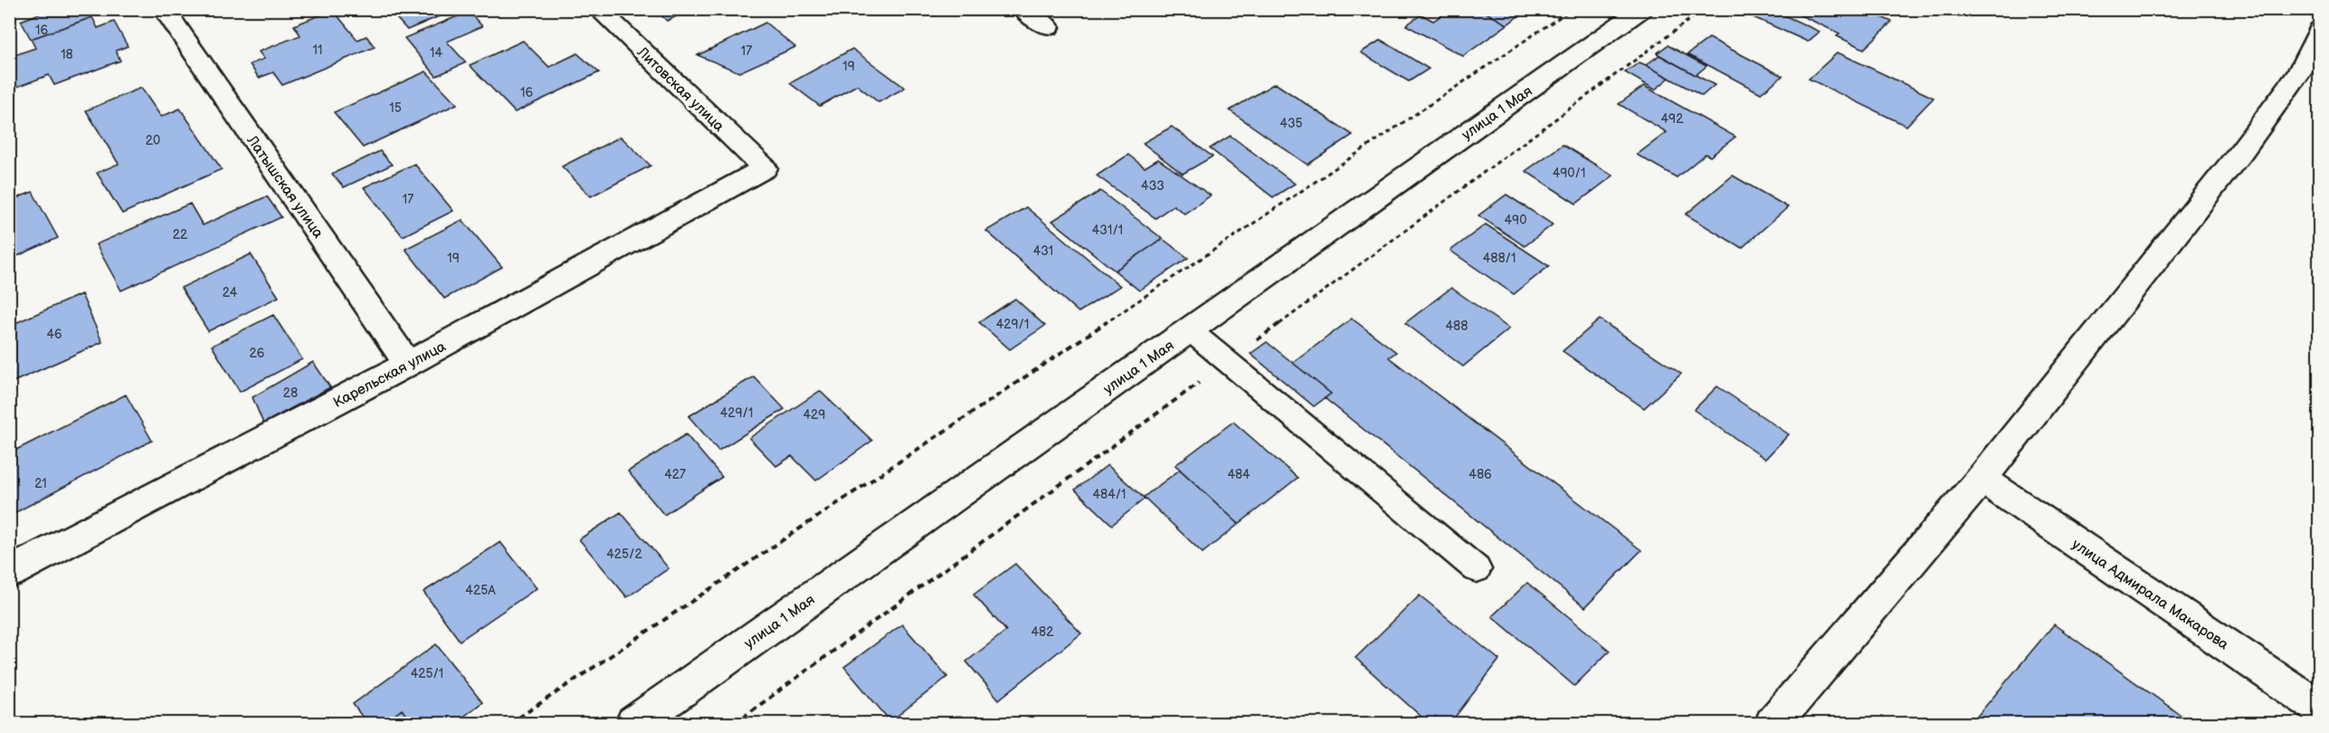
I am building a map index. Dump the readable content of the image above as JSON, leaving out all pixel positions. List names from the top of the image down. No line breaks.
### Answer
{"streets":{"street":["Литовская улица","улица 1 Мая","Латышская улица","Карельская улица","улица Адмирала Макарова"]},"crossings":[["Литовская улица","Карельская улица"],["Латышская улица","Карельская улица"]],"house_numbers":["16","11","17","14","18","19","16","15","492","435","20","490/1","433","17","490","431/1","22","431","19","488/1","24","429/1","488","46","26","28","429/1","429","427","484","486","21","484/1","425/2","425А","482","425/1"]}
